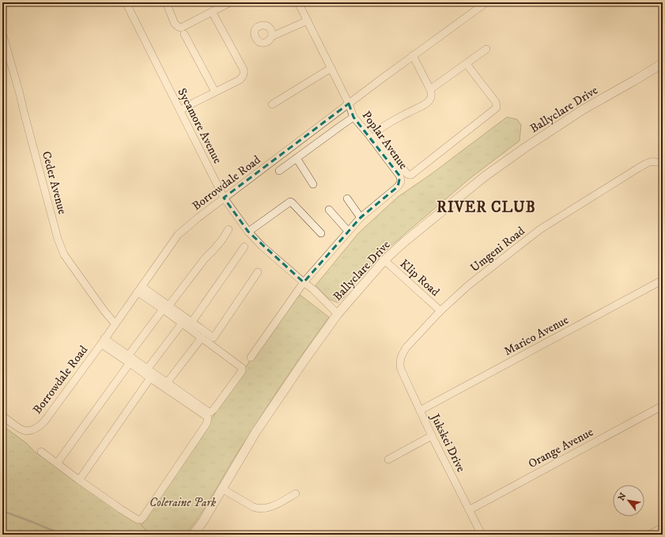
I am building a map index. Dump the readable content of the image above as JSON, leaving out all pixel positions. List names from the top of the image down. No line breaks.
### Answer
{"streets":{"street":["Ballyclare Drive","Sycamore Avenue","Poplar Avenue","Ceder Avenue","Borrowdale Road","Umgeni Road","Klip Road","Marico Avenue","Jukskei Drive","Orange Avenue"]},"crossings":[["Ballyclare Drive","Sycamore Avenue"],["Ballyclare Drive","Klip Road"],["Sycamore Avenue","Poplar Avenue"],["Sycamore Avenue","Borrowdale Road"],["Poplar Avenue","Borrowdale Road"],["Ceder Avenue","Borrowdale Road"],["Umgeni Road","Klip Road"],["Umgeni Road","Jukskei Drive"],["Marico Avenue","Jukskei Drive"],["Jukskei Drive","Orange Avenue"]],"districts":["RIVER CLUB"],"parks":["Coleraine Park"],"north":"top left"}
